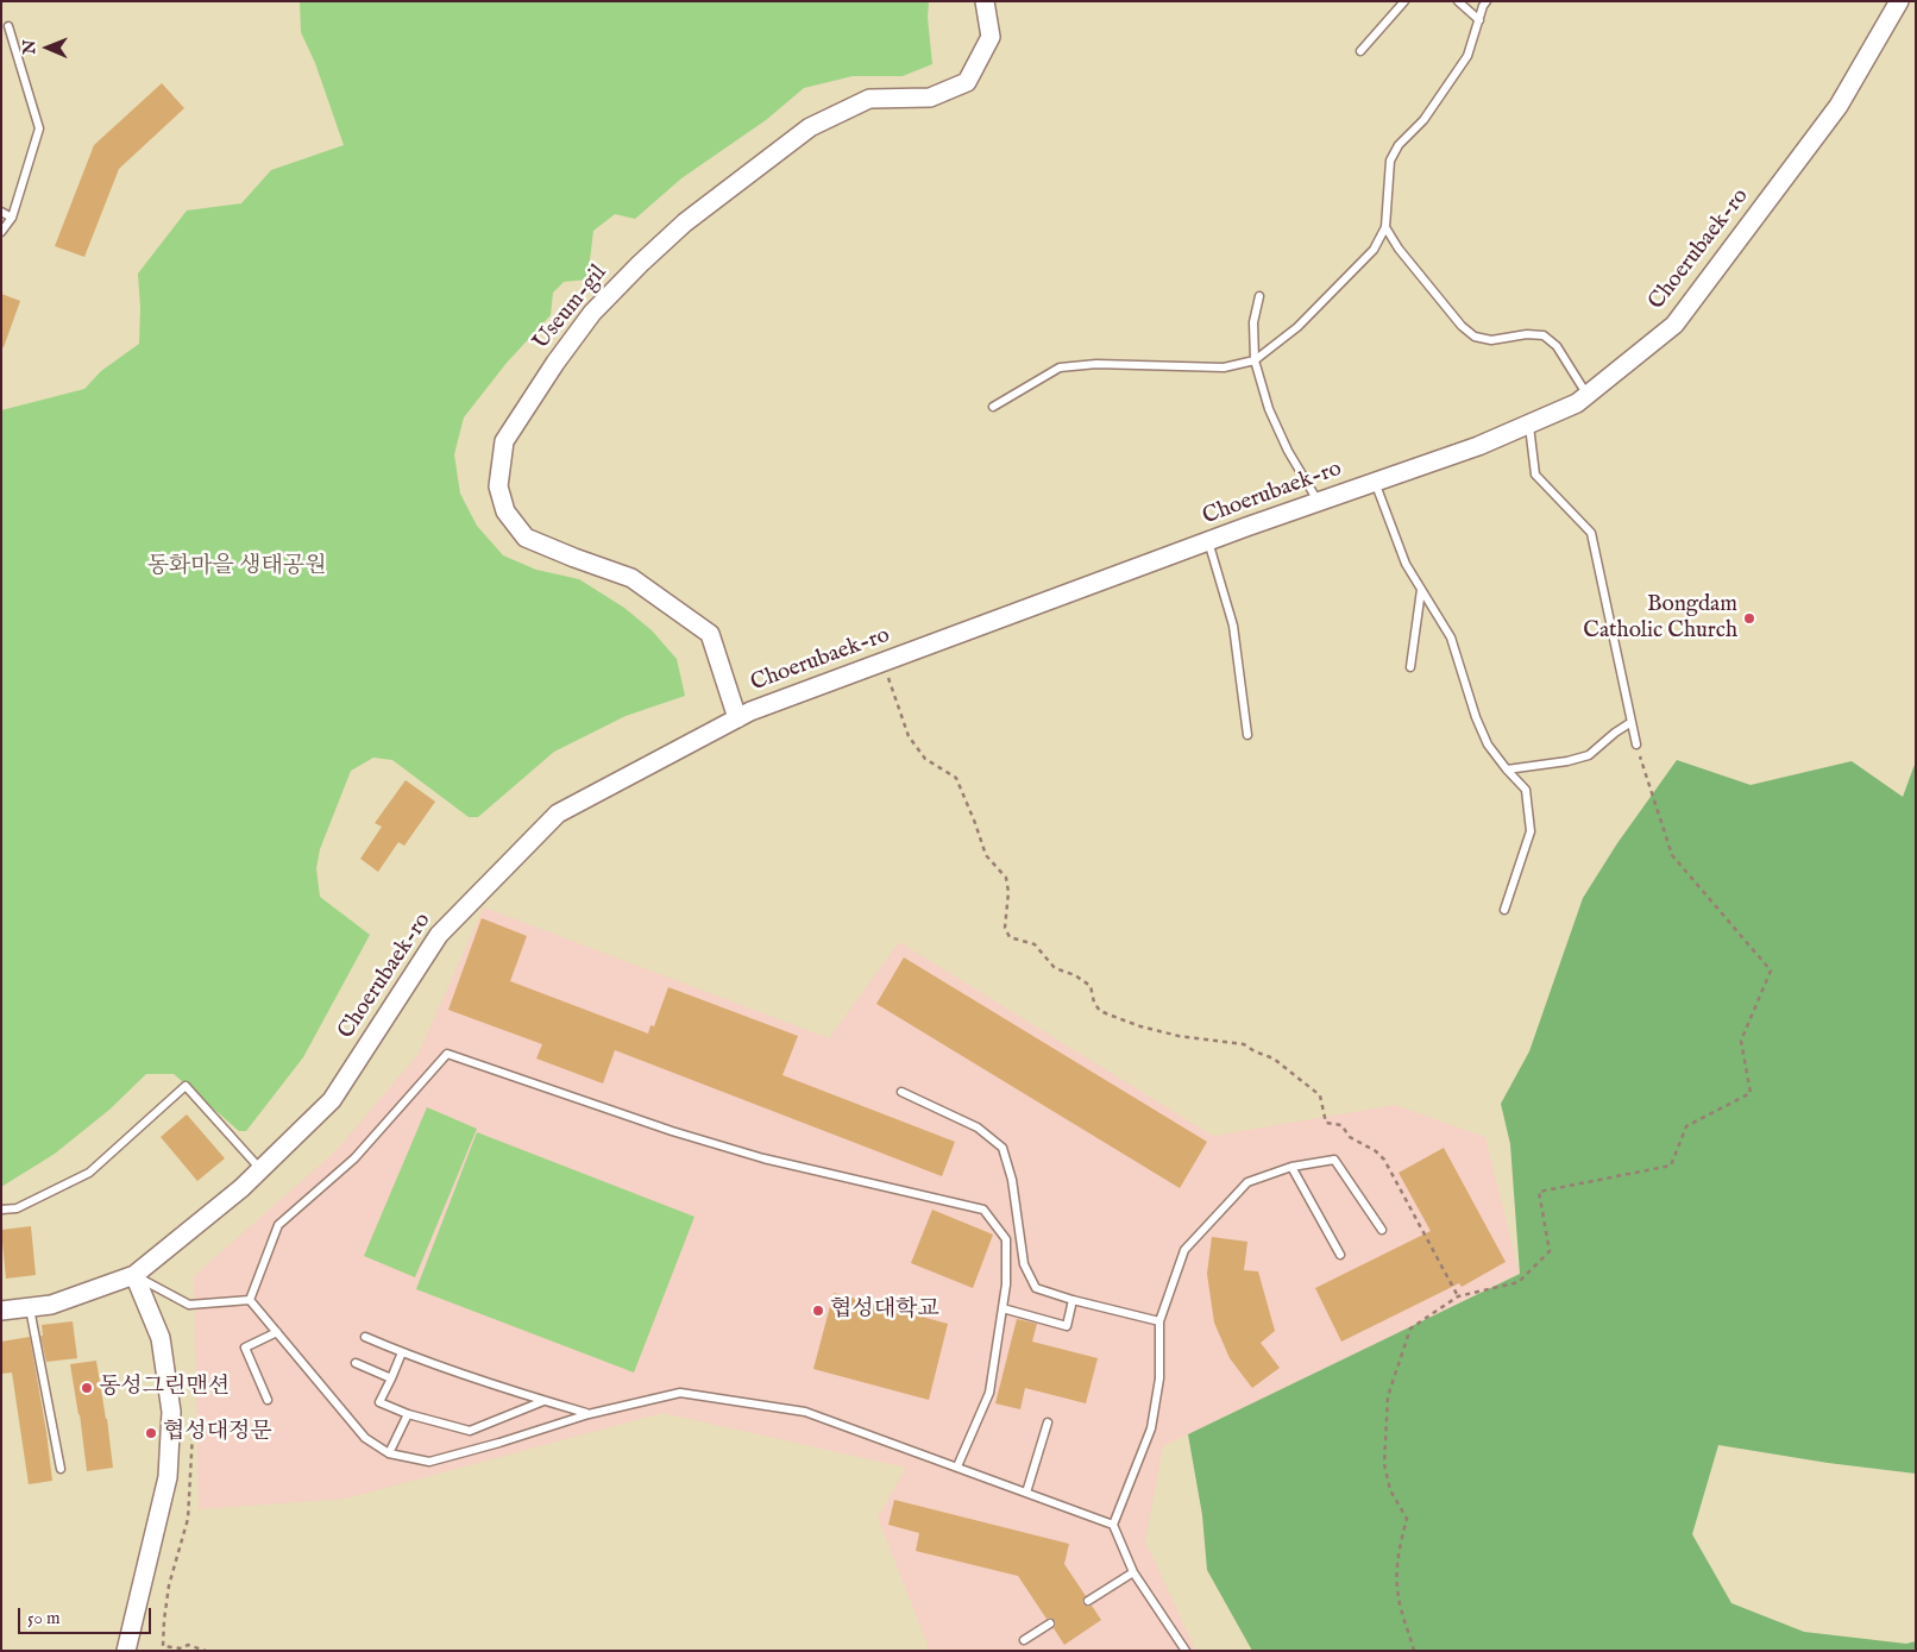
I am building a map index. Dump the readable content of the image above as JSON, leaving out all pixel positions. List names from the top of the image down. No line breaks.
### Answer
{"streets":{"street":["Choerubaek-ro","Useum-gil"]},"crossings":[["Choerubaek-ro","Useum-gil"]],"parks":["동화마을 생태공원"],"places":["Bongdam Catholic Church","협성대학교","동성그린맨션","협성대정문"],"scale_bar":"50 m","north":"left"}
